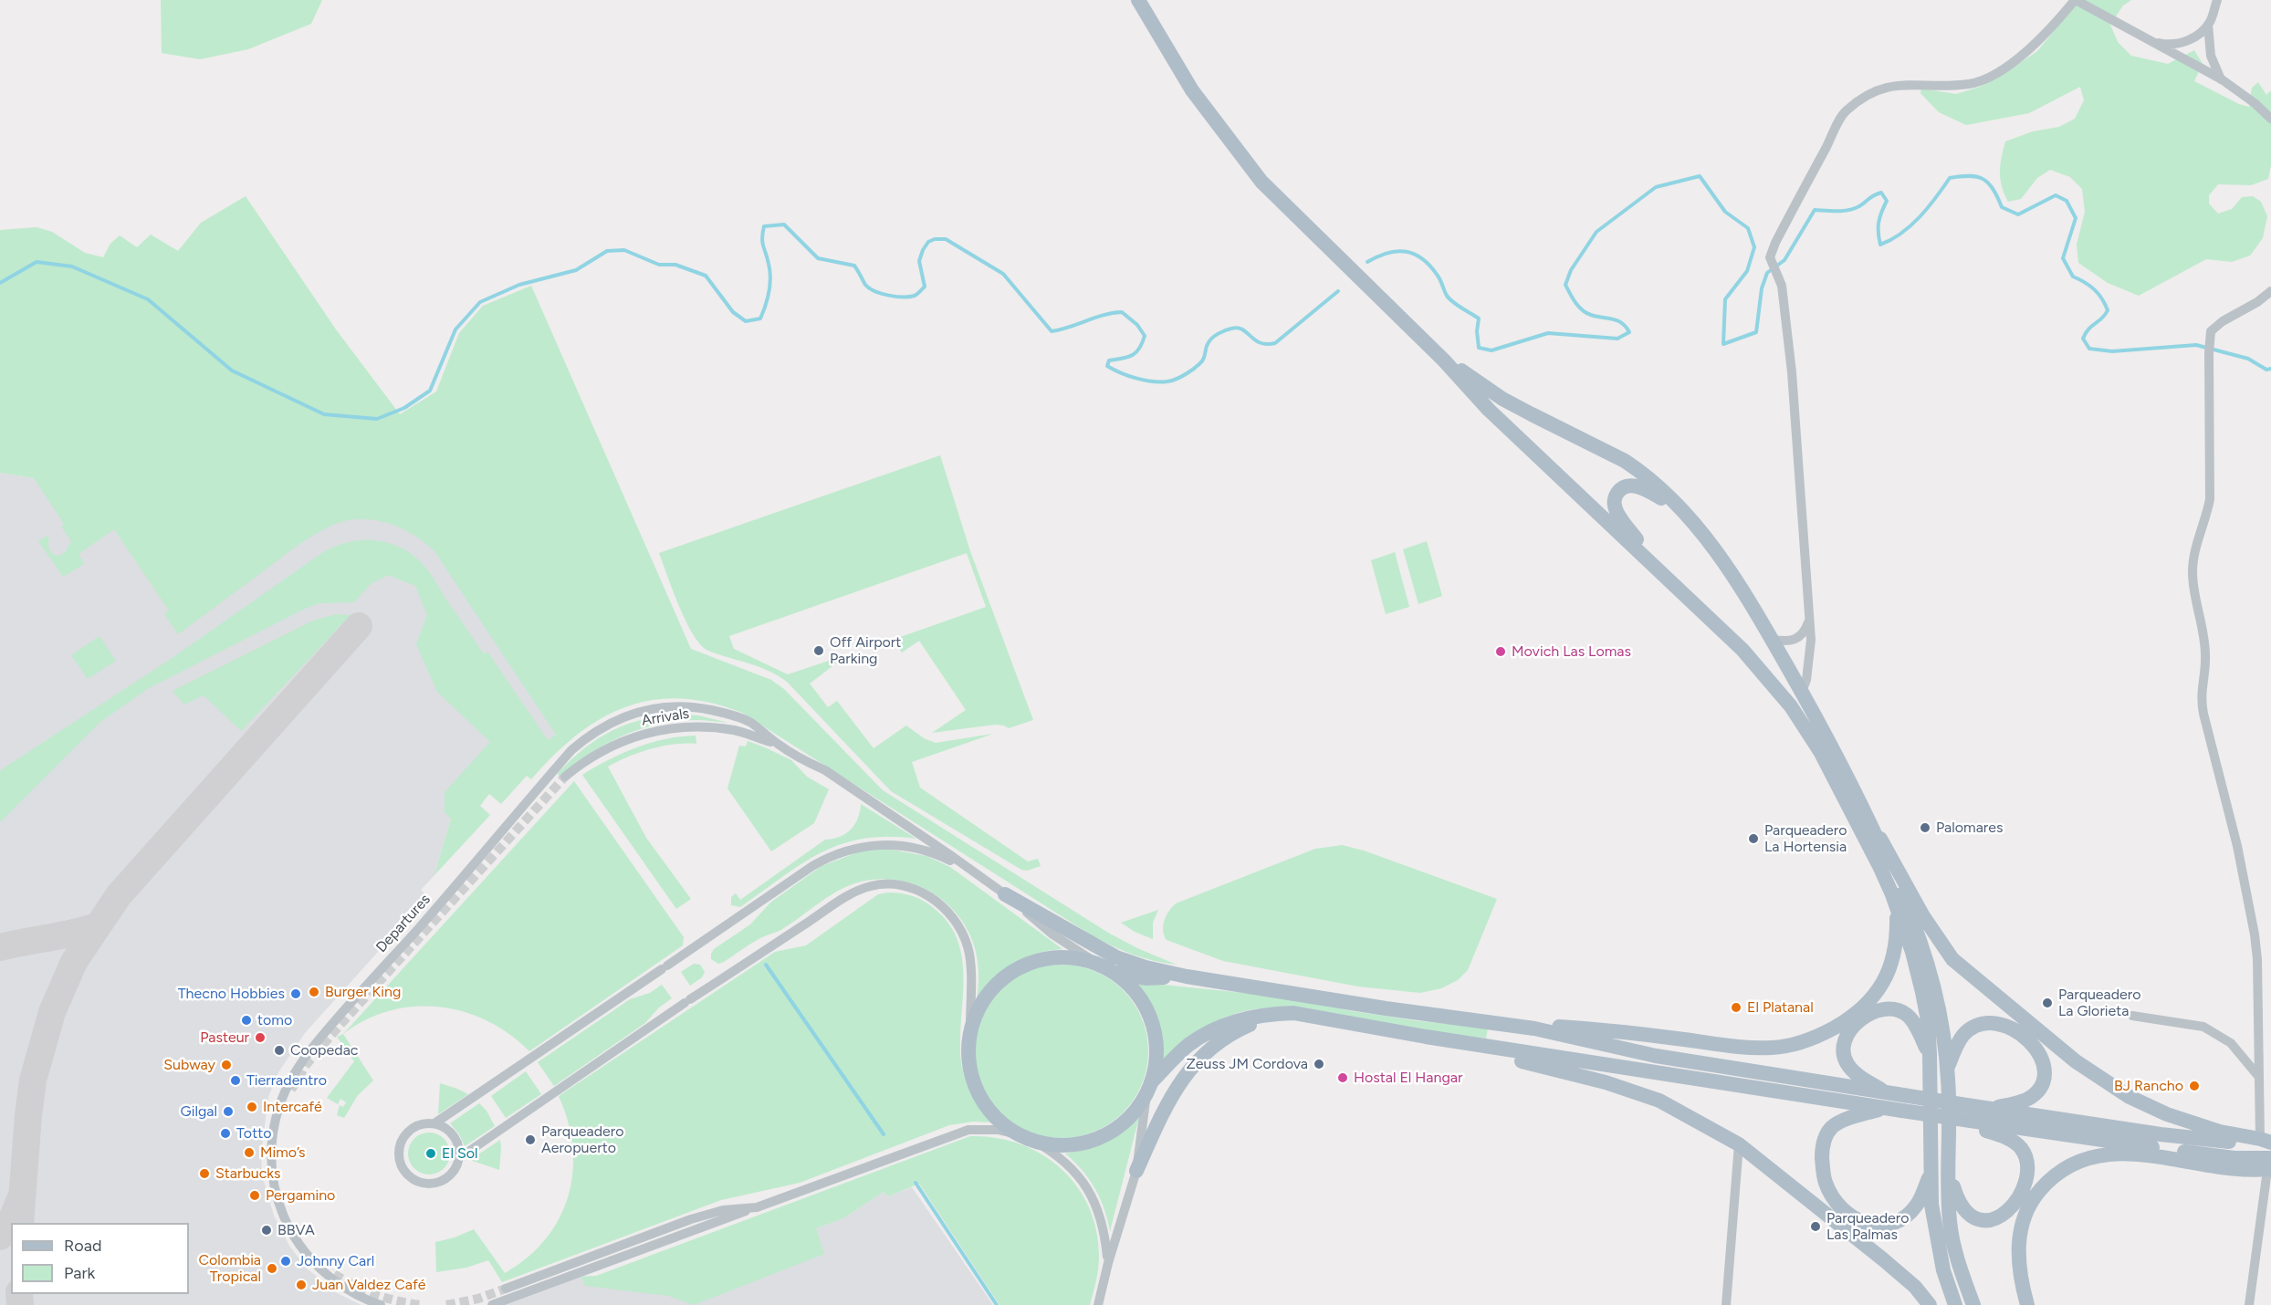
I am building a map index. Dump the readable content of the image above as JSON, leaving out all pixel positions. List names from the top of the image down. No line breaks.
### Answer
{"streets":{"street":["Arrivals","Departures"]},"crossings":[["Arrivals","Departures"]],"places":["Off Airport Parking","Movich Las Lomas","Palomares","Parqueadero La Hortensia","Burger King","Thecno Hobbies","Parqueadero La Glorieta","El Platanal","tomo","Pasteur","Coopedac","Zeuss JM Cordova","Subway","Hostal El Hangar","Tierradentro","BJ Rancho","Intercafé","Gilgal","Totto","Parqueadero Aeropuerto","Mimo’s","El Sol","Starbucks","Pergamino","Parqueadero Las Palmas","BBVA","Johnny Carl","Colombia Tropical","Juan Valdez Café"],"legend":["Road","Park"]}
